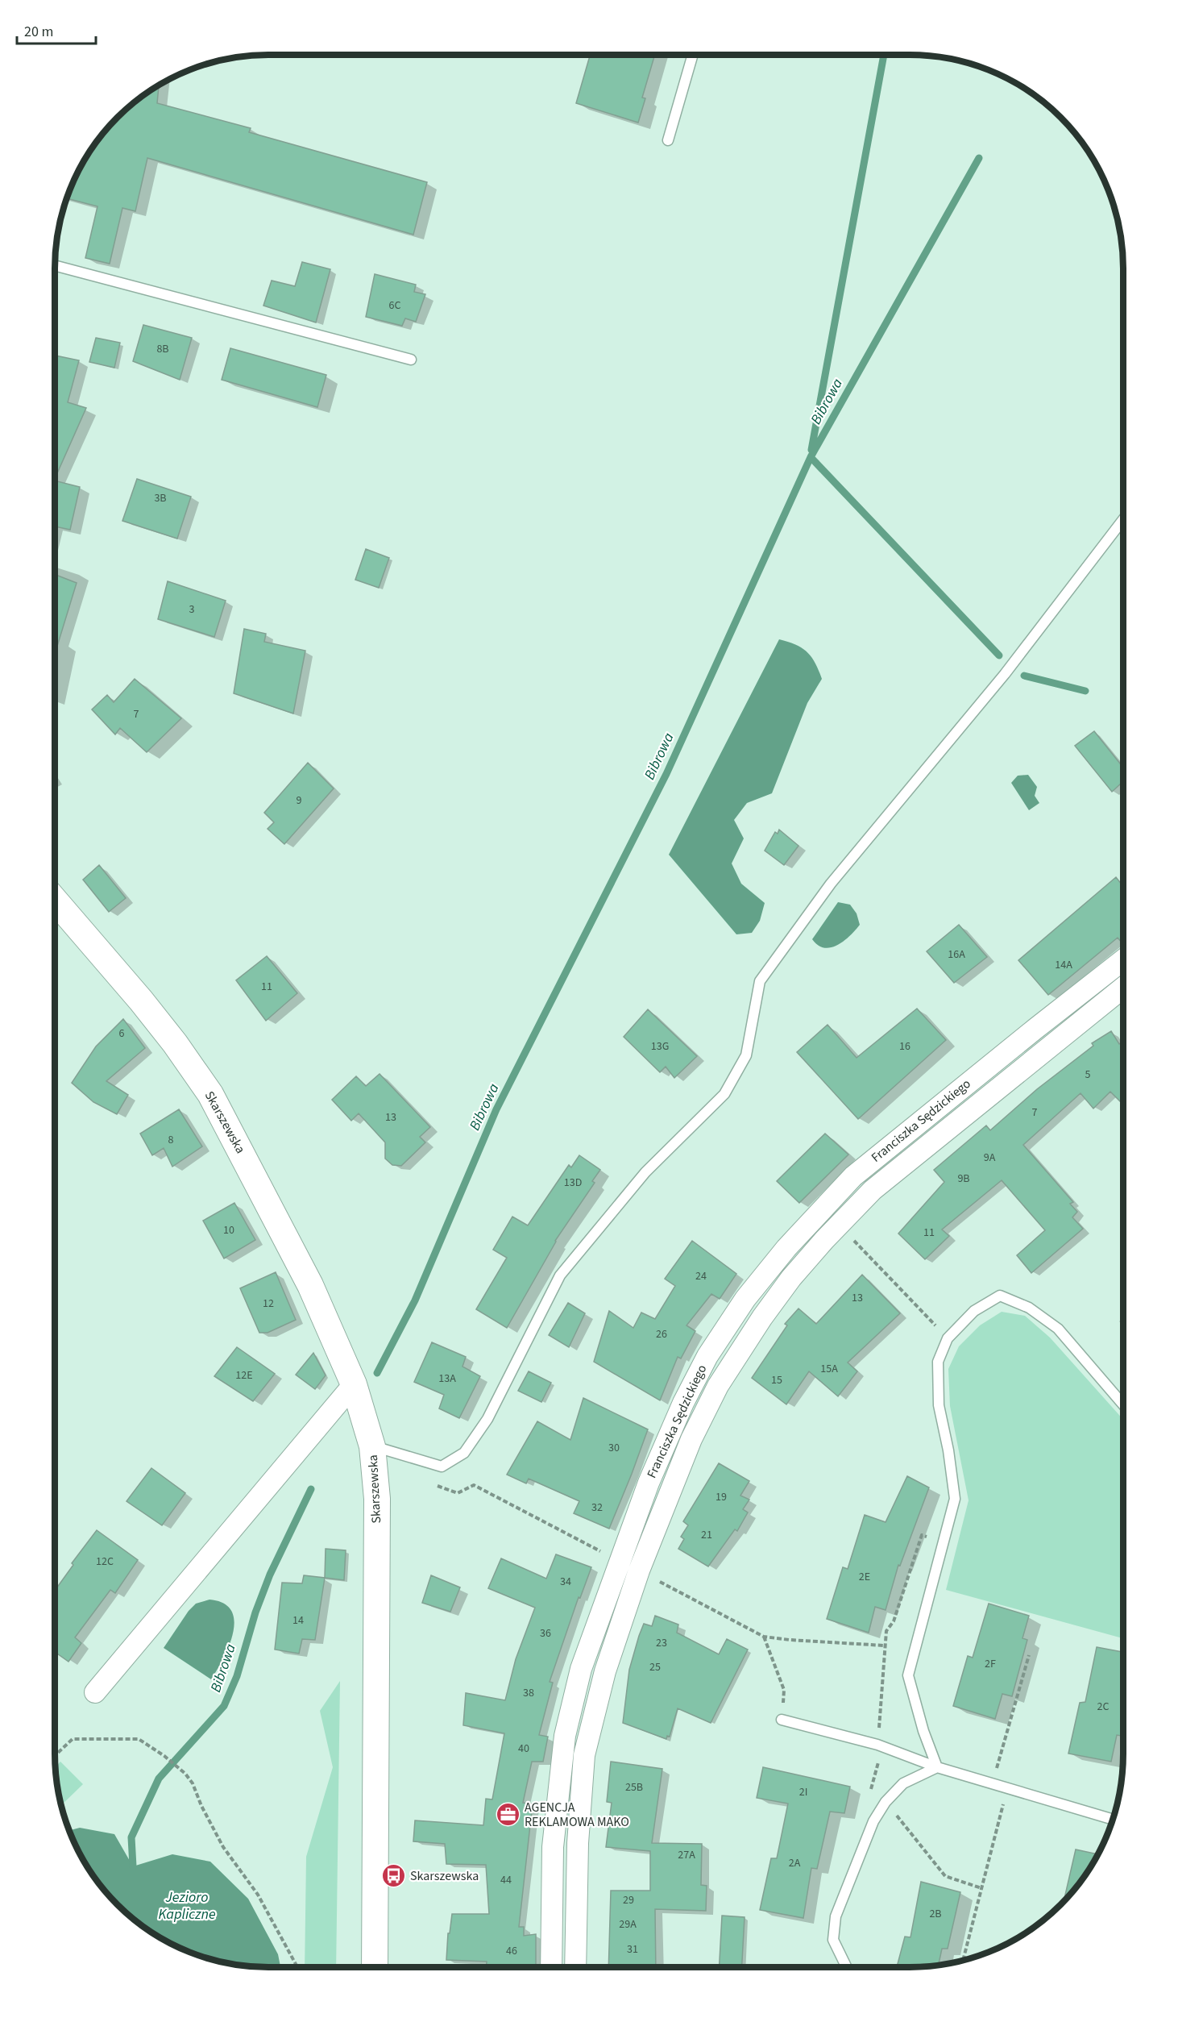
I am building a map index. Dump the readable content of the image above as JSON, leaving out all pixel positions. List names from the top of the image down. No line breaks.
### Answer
{"streets":{"street":["Franciszka Sędzickiego","Skarszewska"]},"water":["Bibrowa","Jezioro Kapliczne"],"places":{"office":["AGENCJA REKLAMOWA MAKO"],"bus stop":["Skarszewska"]},"house_numbers":["6C","8B","3B","3","7","9","16A","14A","11","6","13G","16","5","7","13","8","9A","9B","13D","10","11","24","13","12","26","15A","12E","13A","15","30","19","32","21","12C","2E","34","14","36","23","2F","25","38","2C","40","25B","2I","27A","2A","44","29","2B","29A","31","46"],"scale_bar":"20 m"}
